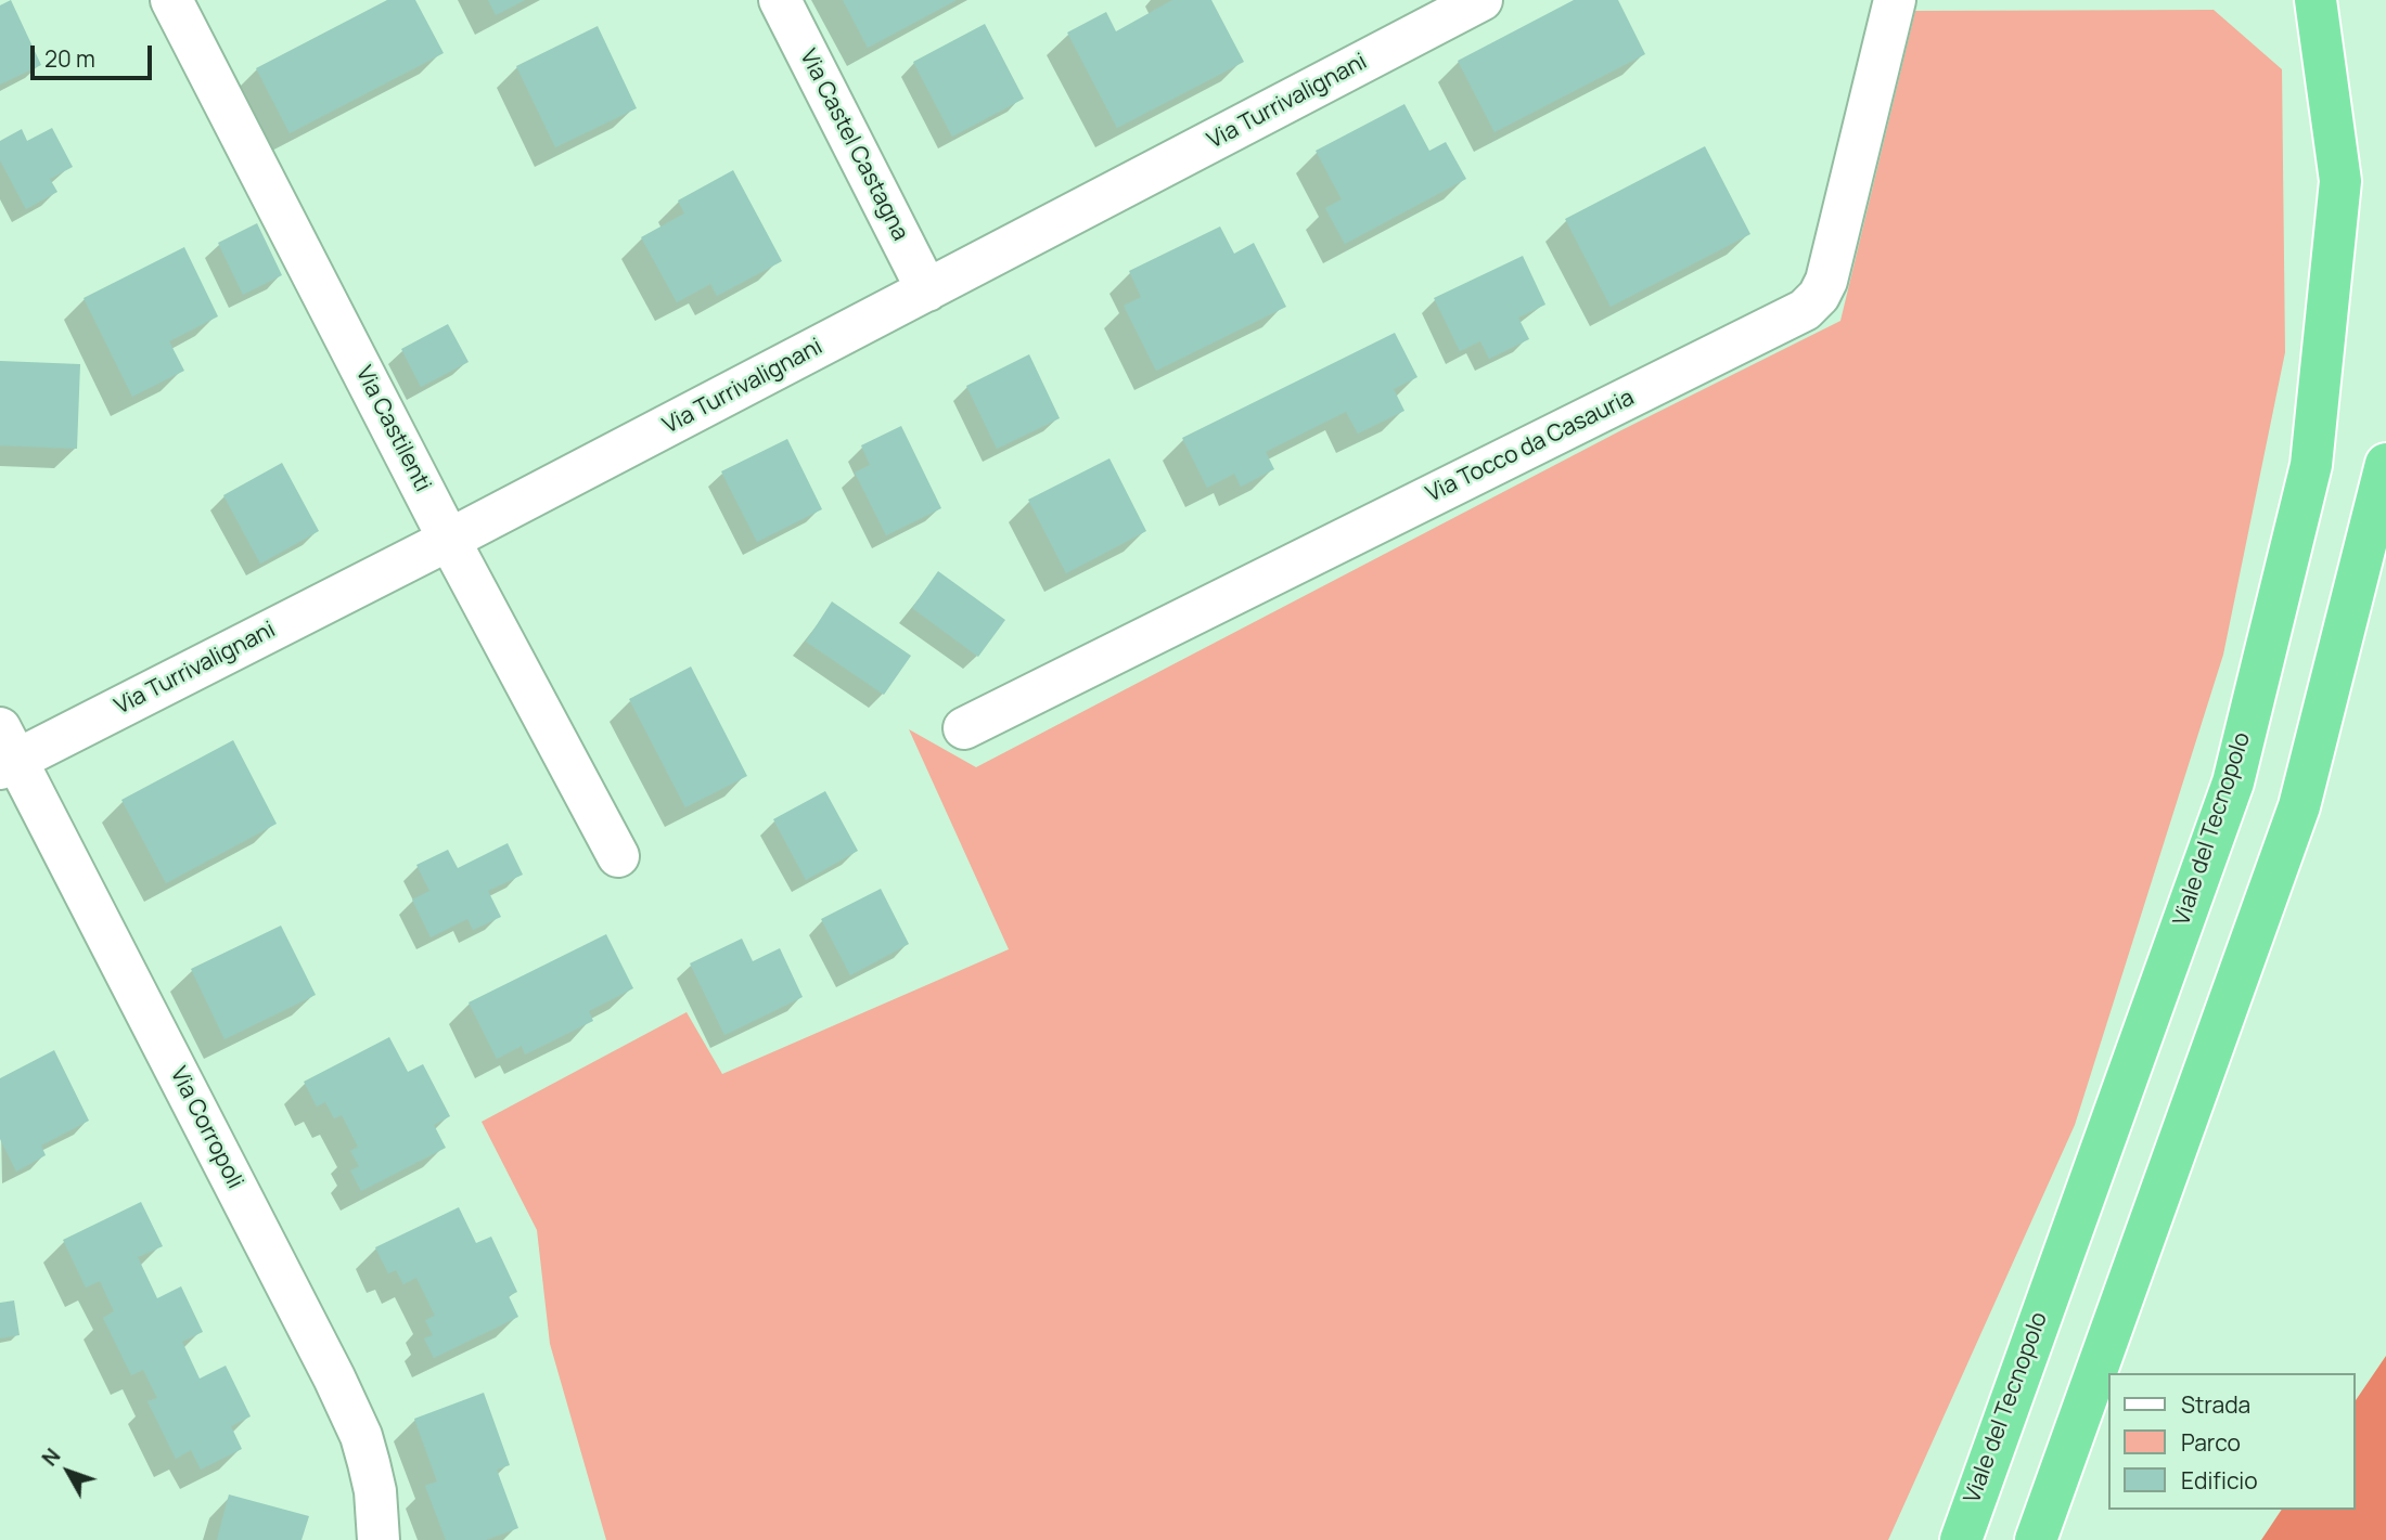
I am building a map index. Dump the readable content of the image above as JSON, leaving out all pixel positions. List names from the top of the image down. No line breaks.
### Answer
{"streets":{"highway":["Viale del Tecnopolo"],"street":["Via Turrivalignani","Via Castel Castagna","Via Castilenti","Via Tocco da Casauria","Via Corropoli"]},"crossings":[["Via Turrivalignani","Via Castel Castagna"],["Via Turrivalignani","Via Castilenti"],["Via Turrivalignani","Via Corropoli"]],"legend":["Strada","Parco","Edificio"],"scale_bar":"20 m","north":"top left"}
